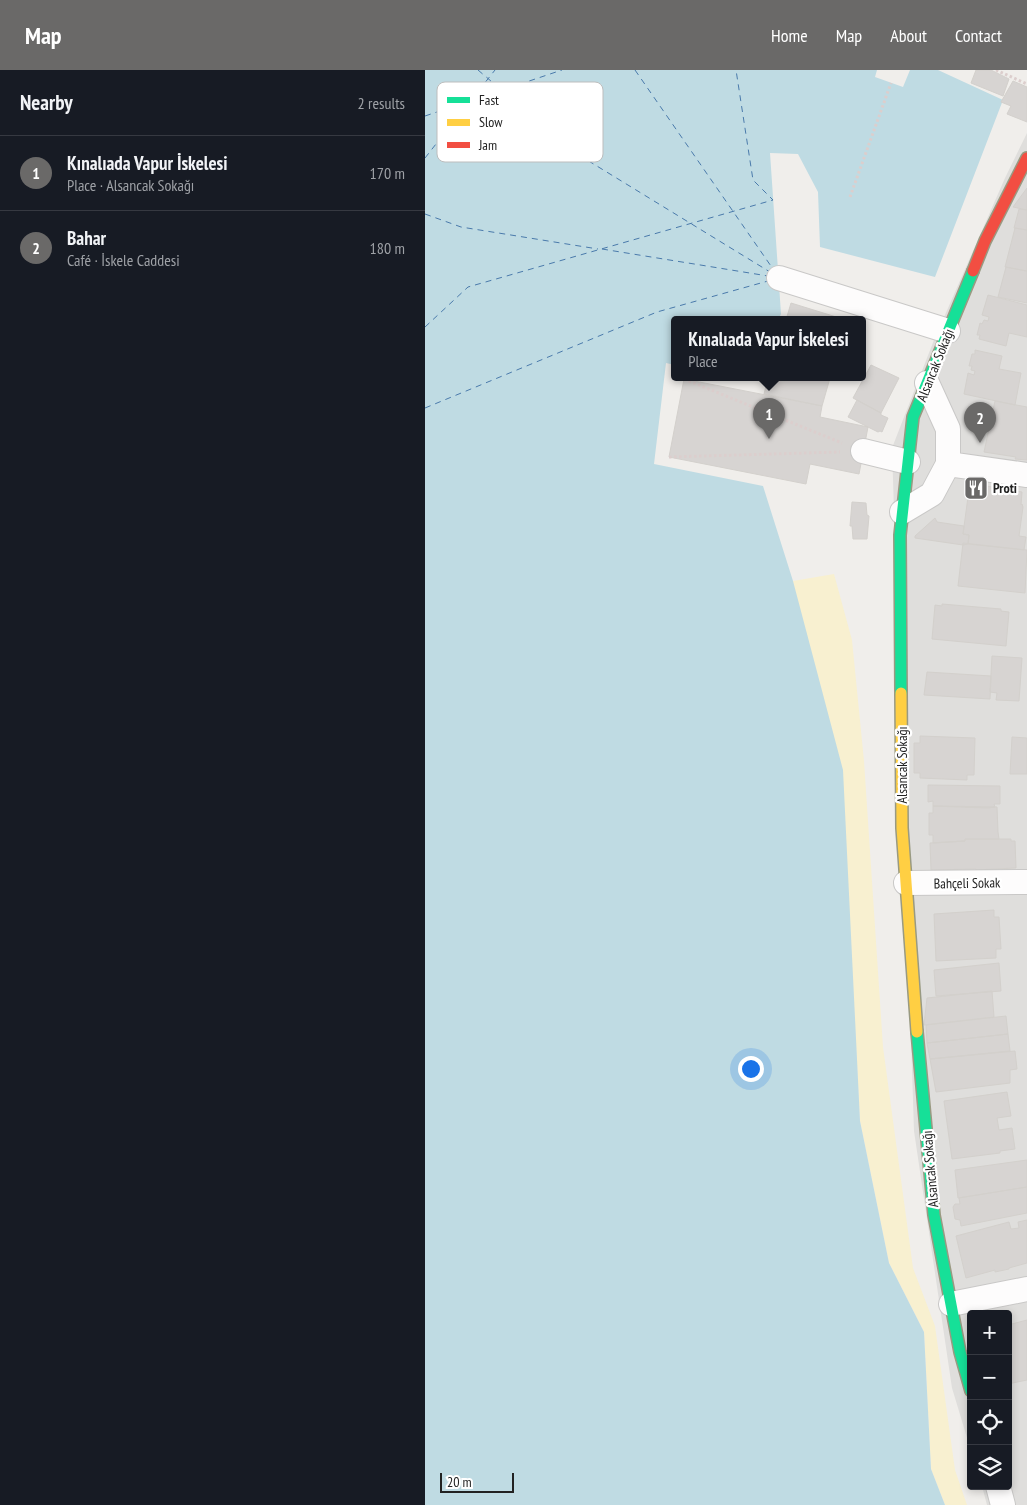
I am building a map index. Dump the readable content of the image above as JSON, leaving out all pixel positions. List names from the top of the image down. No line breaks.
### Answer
{"streets":{"street":["Alsancak Sokağı","Bahçeli Sokak"]},"crossings":[["Alsancak Sokağı","Bahçeli Sokak"]],"places":{"restaurant":["Proti"]},"legend":["Fast","Slow","Jam"],"scale_bar":"20 m","page":{"header":"Map","nav":["Home","Map","About","Contact"],"heading":["Nearby","2 results"],"list":[{"mark":"1","name":"Kınalıada Vapur İskelesi","note":"Place · Alsancak Sokağı","value":"170 m"},{"mark":"2","name":"Bahar","note":"Café · İskele Caddesi","value":"180 m"}],"popup":["Kınalıada Vapur İskelesi","Place"],"pins":["1","2"],"map_buttons":["+","−"],"scale":"20 m"}}
